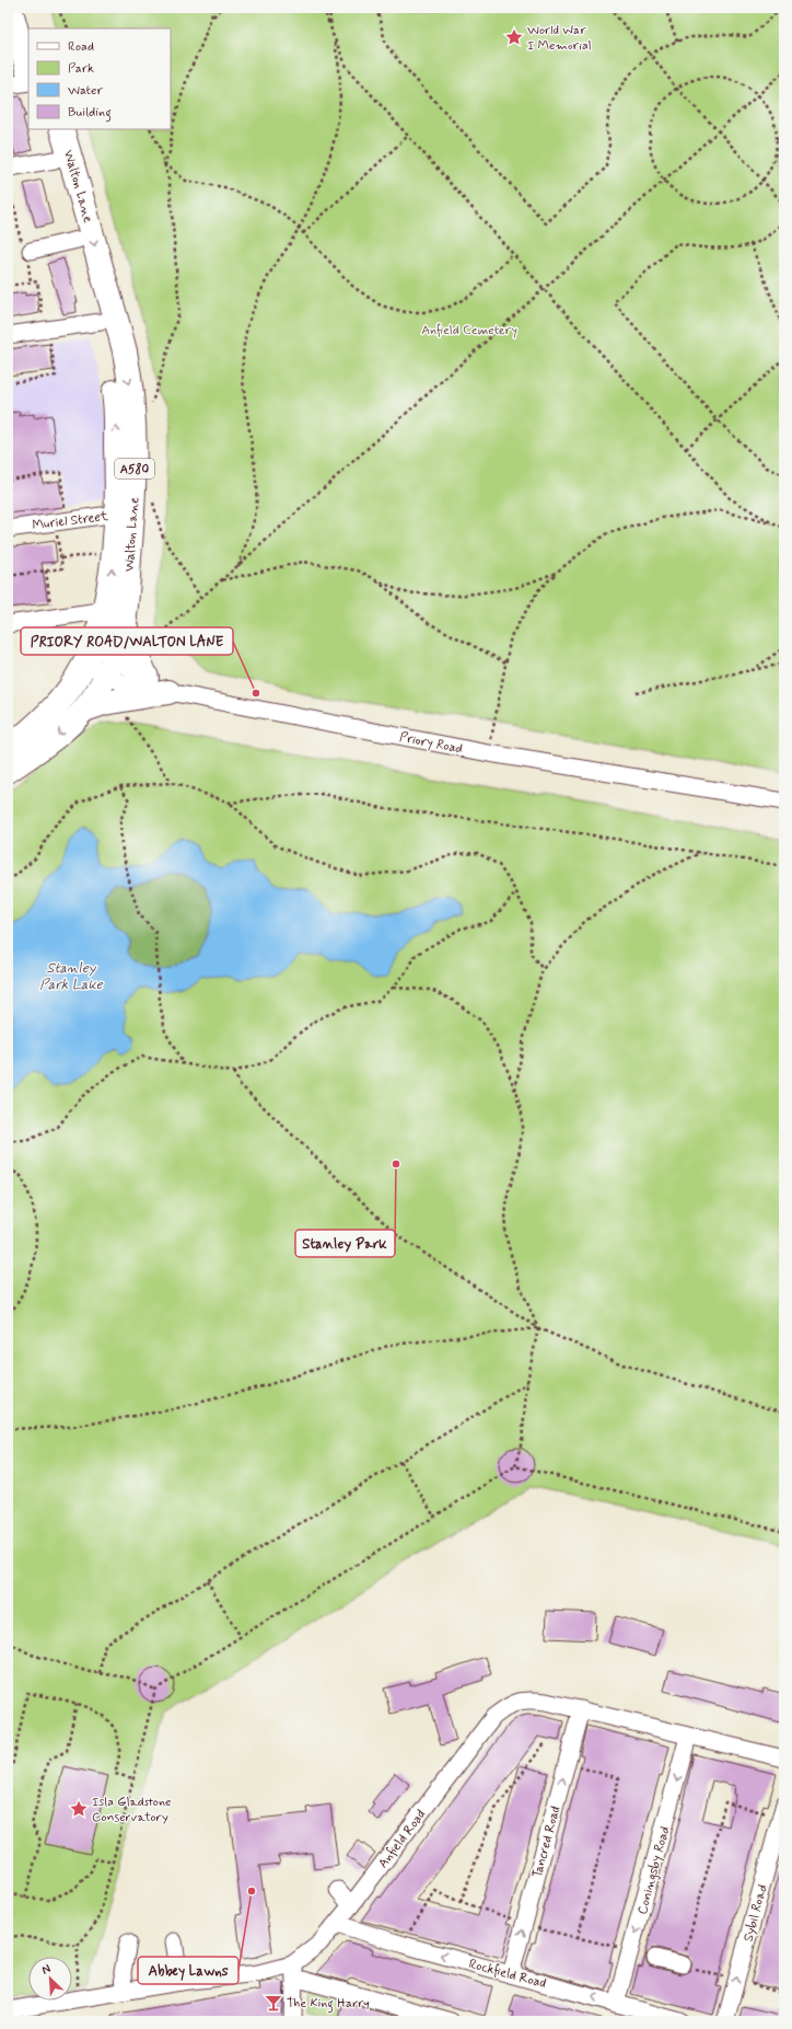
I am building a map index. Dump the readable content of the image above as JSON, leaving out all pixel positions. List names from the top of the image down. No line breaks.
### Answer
{"streets":{"highway":["Walton Lane","A580"],"street":["Muriel Street","Priory Road","Anfield Road","Tancred Road","Coningsby Road","Sybil Road","Rockfield Road"]},"crossings":[["Walton Lane","Muriel Street"],["Walton Lane","Priory Road"],["Anfield Road","Tancred Road"],["Anfield Road","Coningsby Road"],["Anfield Road","Rockfield Road"],["Tancred Road","Rockfield Road"],["Coningsby Road","Rockfield Road"]],"one_way":["Tancred Road","Coningsby Road","Sybil Road","Rockfield Road"],"water":["Stanley Park Lake"],"parks":["Anfield Cemetery"],"places":{"place":["World War I Memorial","Isla Gladstone Conservatory"],"other":["PRIORY ROAD/WALTON LANE","Stanley Park","Abbey Lawns"],"bar":["The King Harry"]},"legend":["Road","Park","Water","Building"],"north":"top left"}
